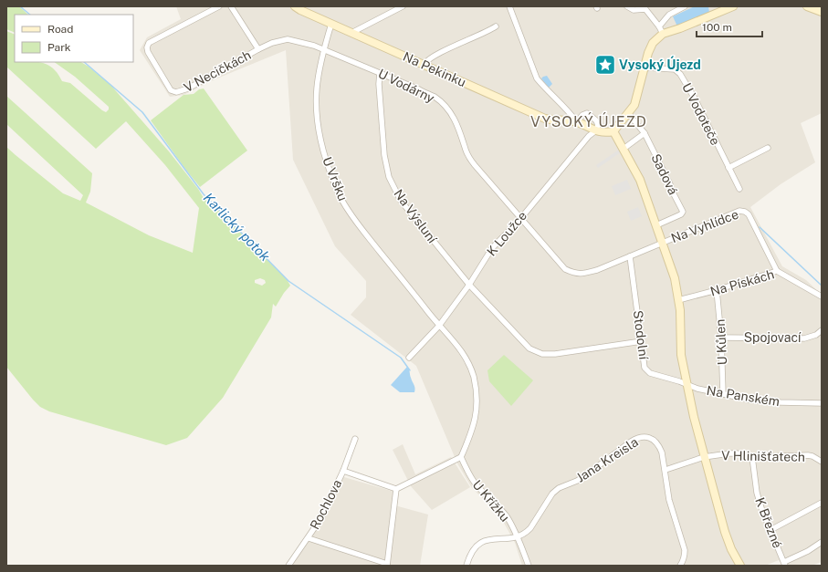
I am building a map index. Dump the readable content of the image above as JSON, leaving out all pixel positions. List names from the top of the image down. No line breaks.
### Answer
{"streets":{"street":["Na Pekinku","V Necičkách","U Vodárny","U Vodoteče","Sadová","U Vršku","Na Výsluní","Na Vyhlídce","K Loužce","Na Pískách","Stodolní","Spojovací","U Kůlen","Na Panském","V Hlinišťatech","Jana Kreisla","U Křížku","Rochlova","K Březné"]},"crossings":[["Na Pekinku","U Vršku"],["Na Pekinku","K Loužce"],["V Necičkách","U Vodárny"],["U Vodárny","U Vršku"],["U Vodárny","Na Výsluní"],["U Vodárny","Na Vyhlídce"],["U Vodárny","K Loužce"],["U Vodárny","Stodolní"],["U Vršku","K Loužce"],["U Vršku","U Křížku"],["Na Výsluní","K Loužce"],["Na Výsluní","Stodolní"],["Na Vyhlídce","Na Pískách"],["Na Pískách","U Kůlen"],["Stodolní","Na Panském"],["Spojovací","U Kůlen"],["U Kůlen","Na Panském"],["V Hlinišťatech","Jana Kreisla"],["V Hlinišťatech","K Březné"],["Jana Kreisla","U Křížku"]],"districts":["VYSOKÝ ÚJEZD"],"water":["Karlický potok"],"places":{"place":["Vysoký Újezd"]},"legend":["Road","Park"],"scale_bar":"100 m"}
